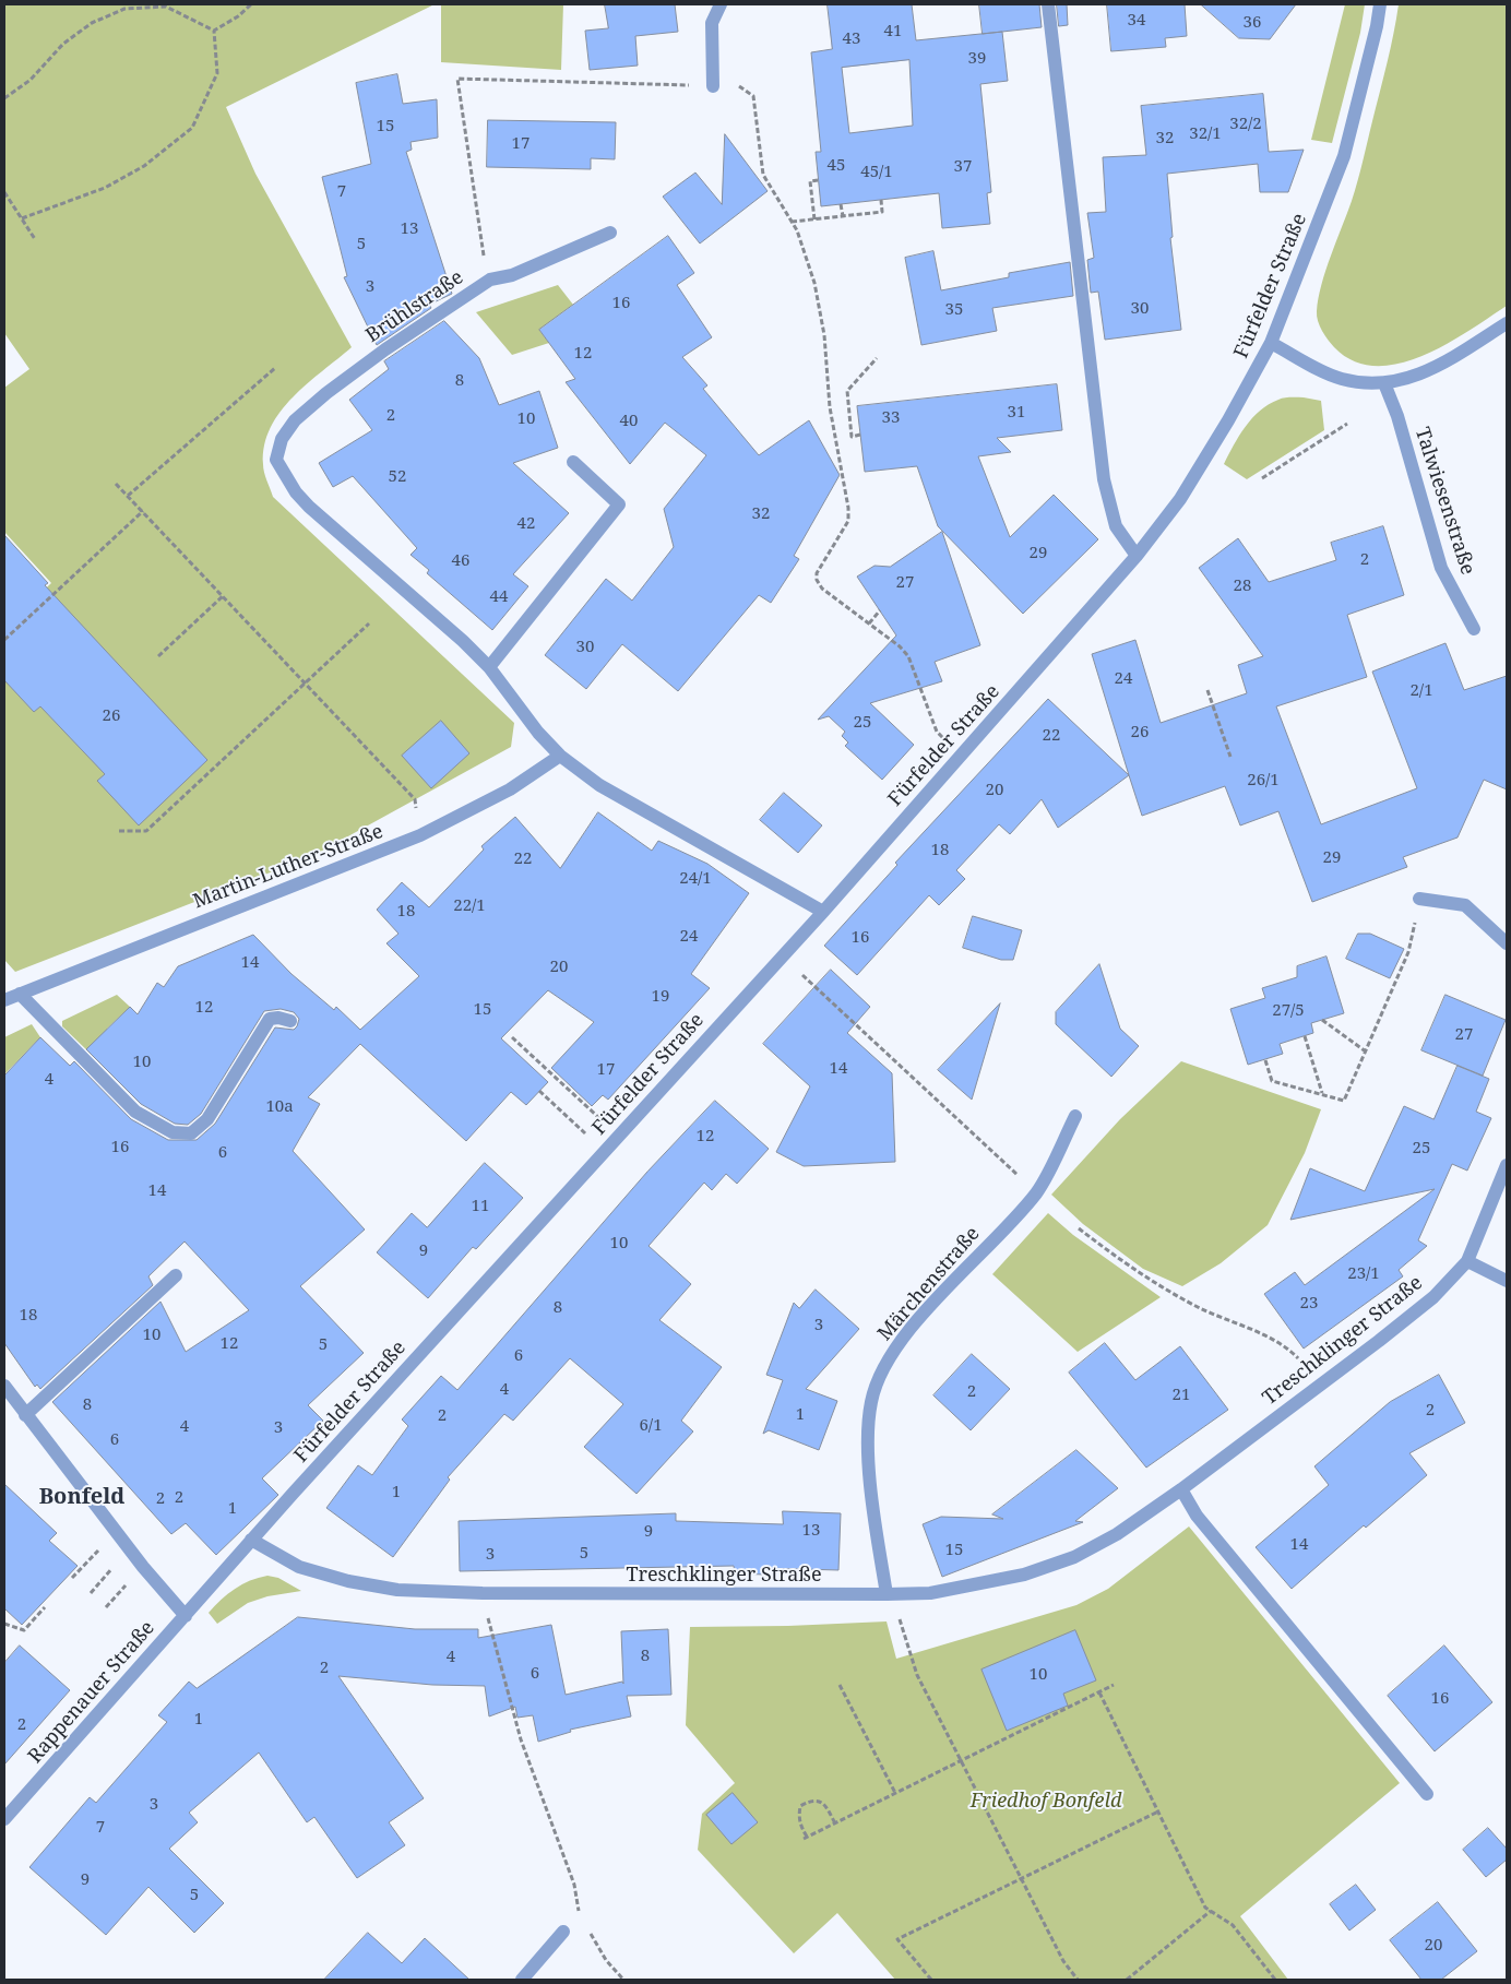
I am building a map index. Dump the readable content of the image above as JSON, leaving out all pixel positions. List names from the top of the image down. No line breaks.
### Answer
{"streets":{"street":["Fürfelder Straße","Brühlstraße","Talwiesenstraße","Martin-Luther-Straße","Märchenstraße","Treschklinger Straße","Rappenauer Straße"]},"crossings":[["Fürfelder Straße","Treschklinger Straße"],["Fürfelder Straße","Rappenauer Straße"],["Märchenstraße","Treschklinger Straße"]],"districts":["Bonfeld"],"parks":["Friedhof Bonfeld"],"house_numbers":["34","36","41","43","39","32/2","15","32/1","32","17","45","37","45/1","7","13","5","3","16","30","35","12","8","31","2","33","10","40","52","32","42","29","2","46","27","28","44","30","24","2/1","26","25","26","22","26/1","20","18","29","22","24/1","22/1","18","24","16","14","20","19","12","15","27/5","27","10","14","17","4","10a","12","16","25","6","14","11","10","9","23/1","23","8","18","3","10","12","5","6","4","2","21","8","2","1","2","6/1","4","3","6","1","2","2","1","13","9","14","15","5","3","8","4","2","6","10","16","1","2","3","7","9","5","20"]}
